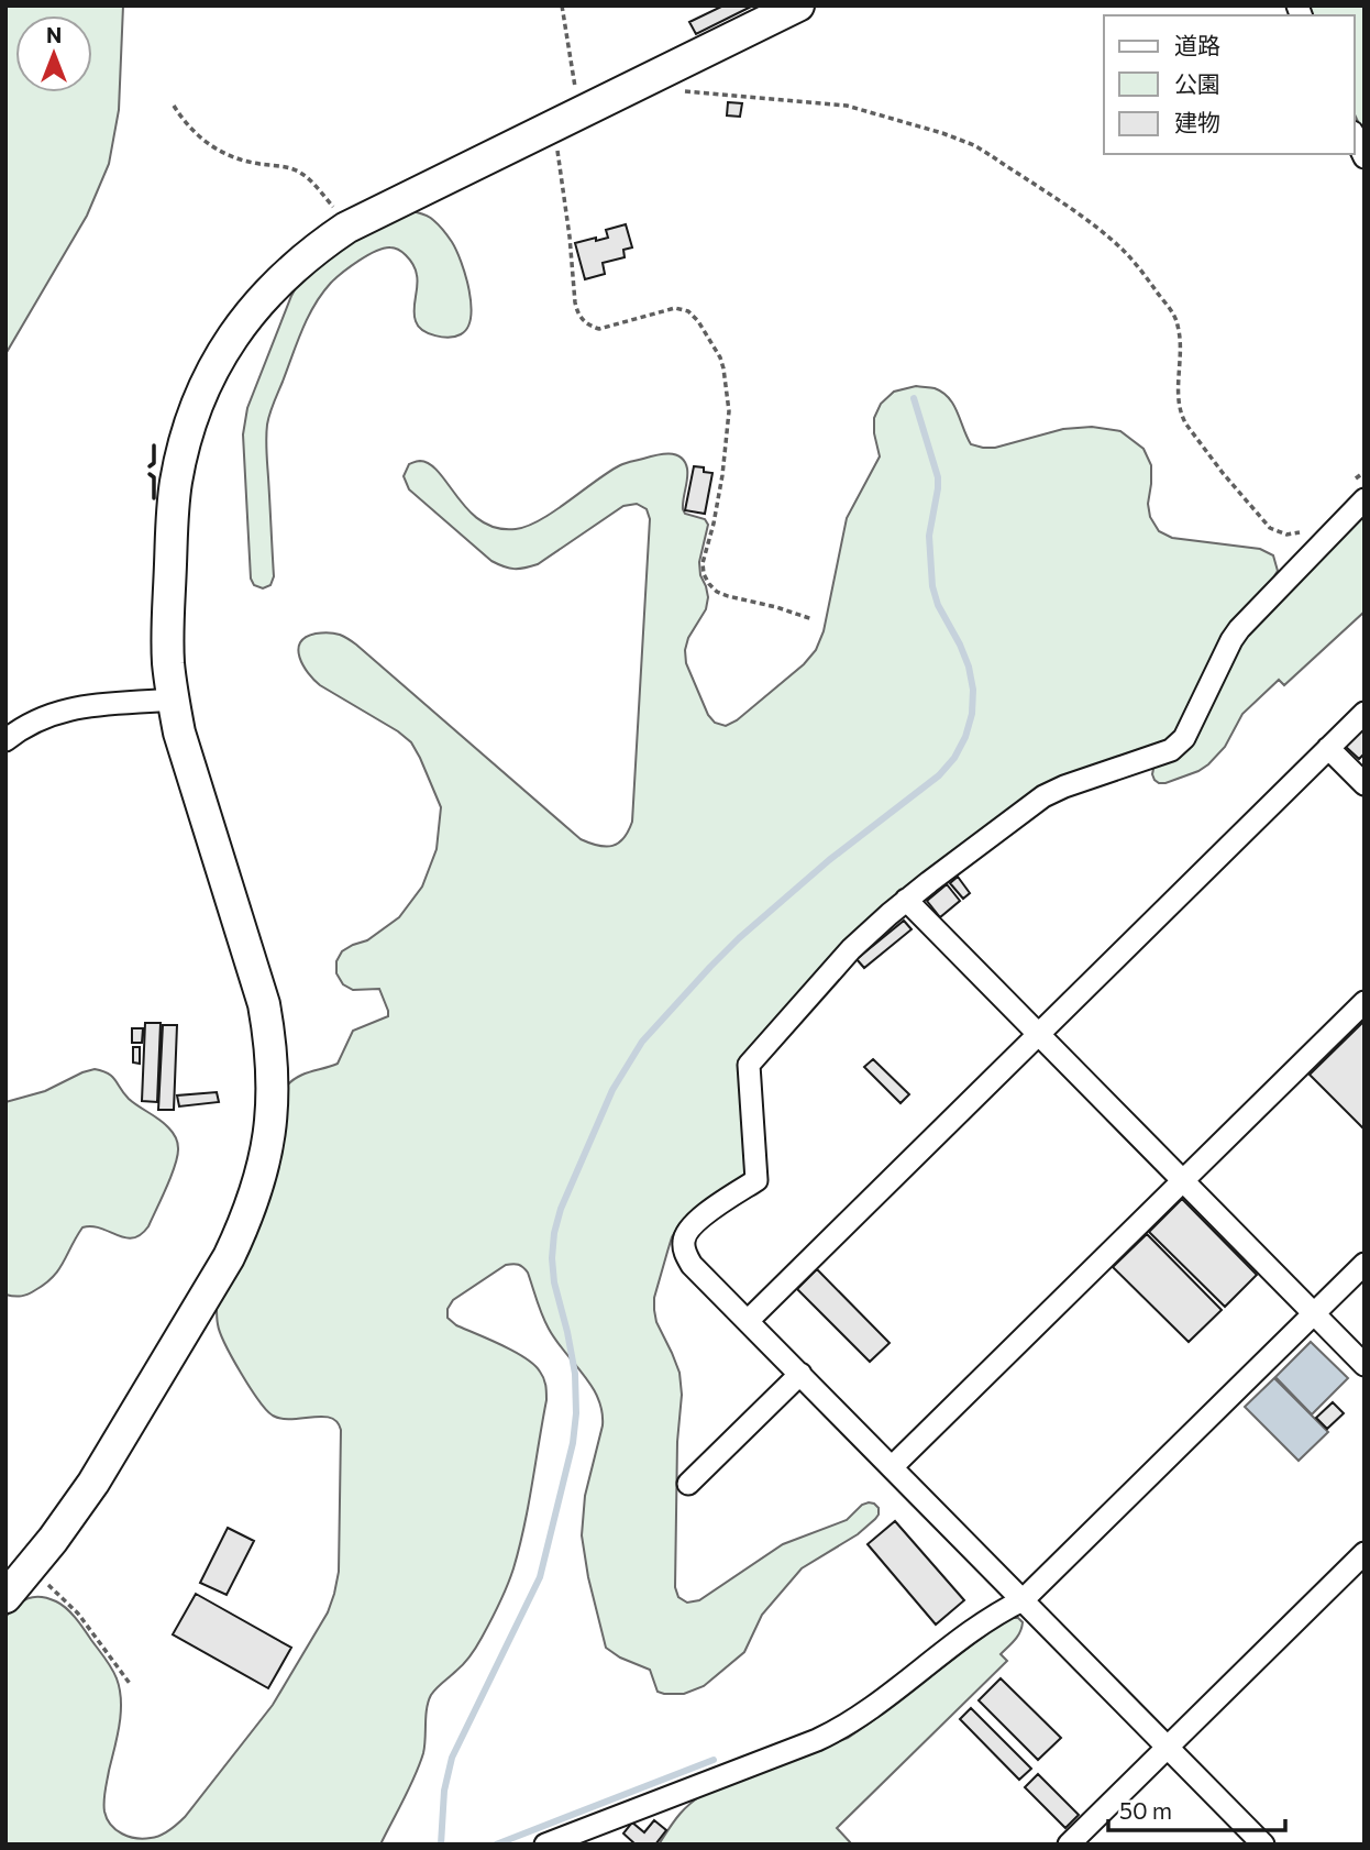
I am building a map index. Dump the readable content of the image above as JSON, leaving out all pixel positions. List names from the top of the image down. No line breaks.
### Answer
{"legend":["道路","公園","建物"],"scale_bar":"50 m","north":"top"}
